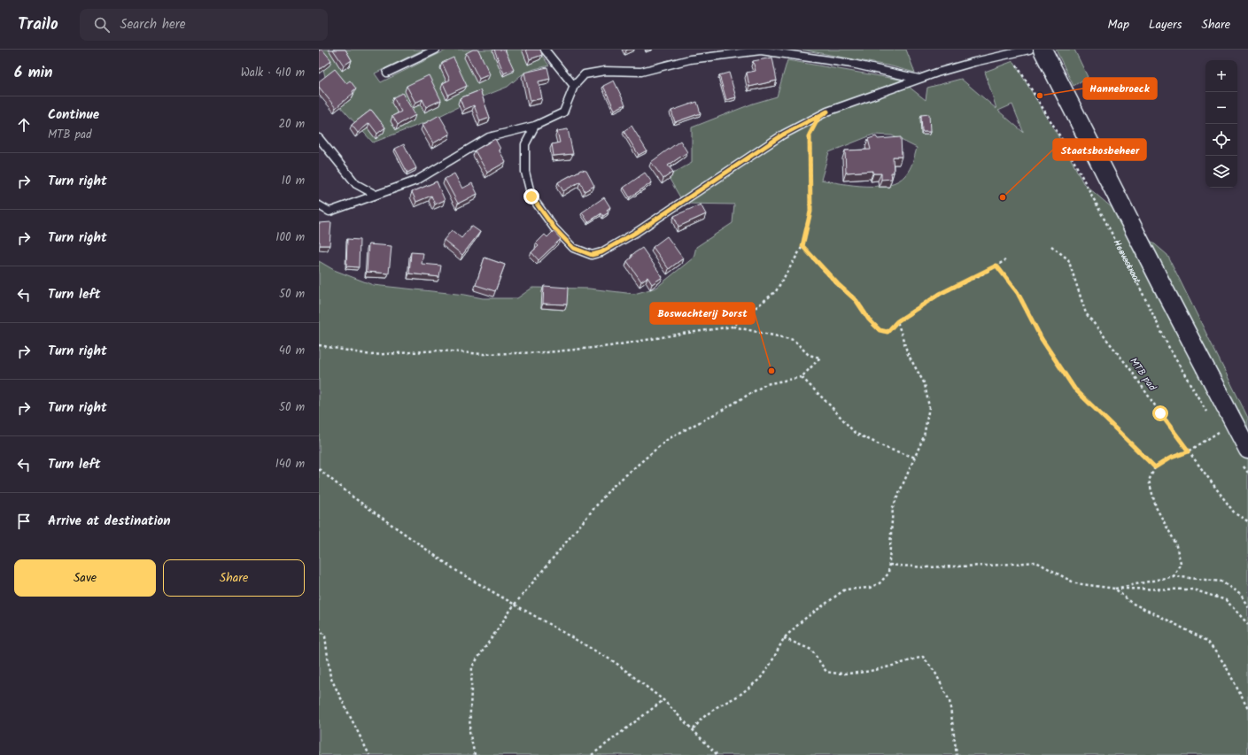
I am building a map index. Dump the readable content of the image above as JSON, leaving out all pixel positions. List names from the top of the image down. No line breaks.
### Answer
{"streets":{"path":["Hoevestraat","MTB pad"]},"places":["Hannebroeck","Staatsbosbeheer","Boswachterij Dorst"],"page":{"header":"Trailo","search":"Search here","nav":["Map","Layers","Share"],"heading":["6 min","Walk · 410 m"],"map_buttons":["+","−"],"list":[["Continue","MTB pad","20 m"],["Turn right","10 m"],["Turn right","100 m"],["Turn left","50 m"],["Turn right","40 m"],["Turn right","50 m"],["Turn left","140 m"],"Arrive at destination"],"buttons":["Save","Share"]}}
